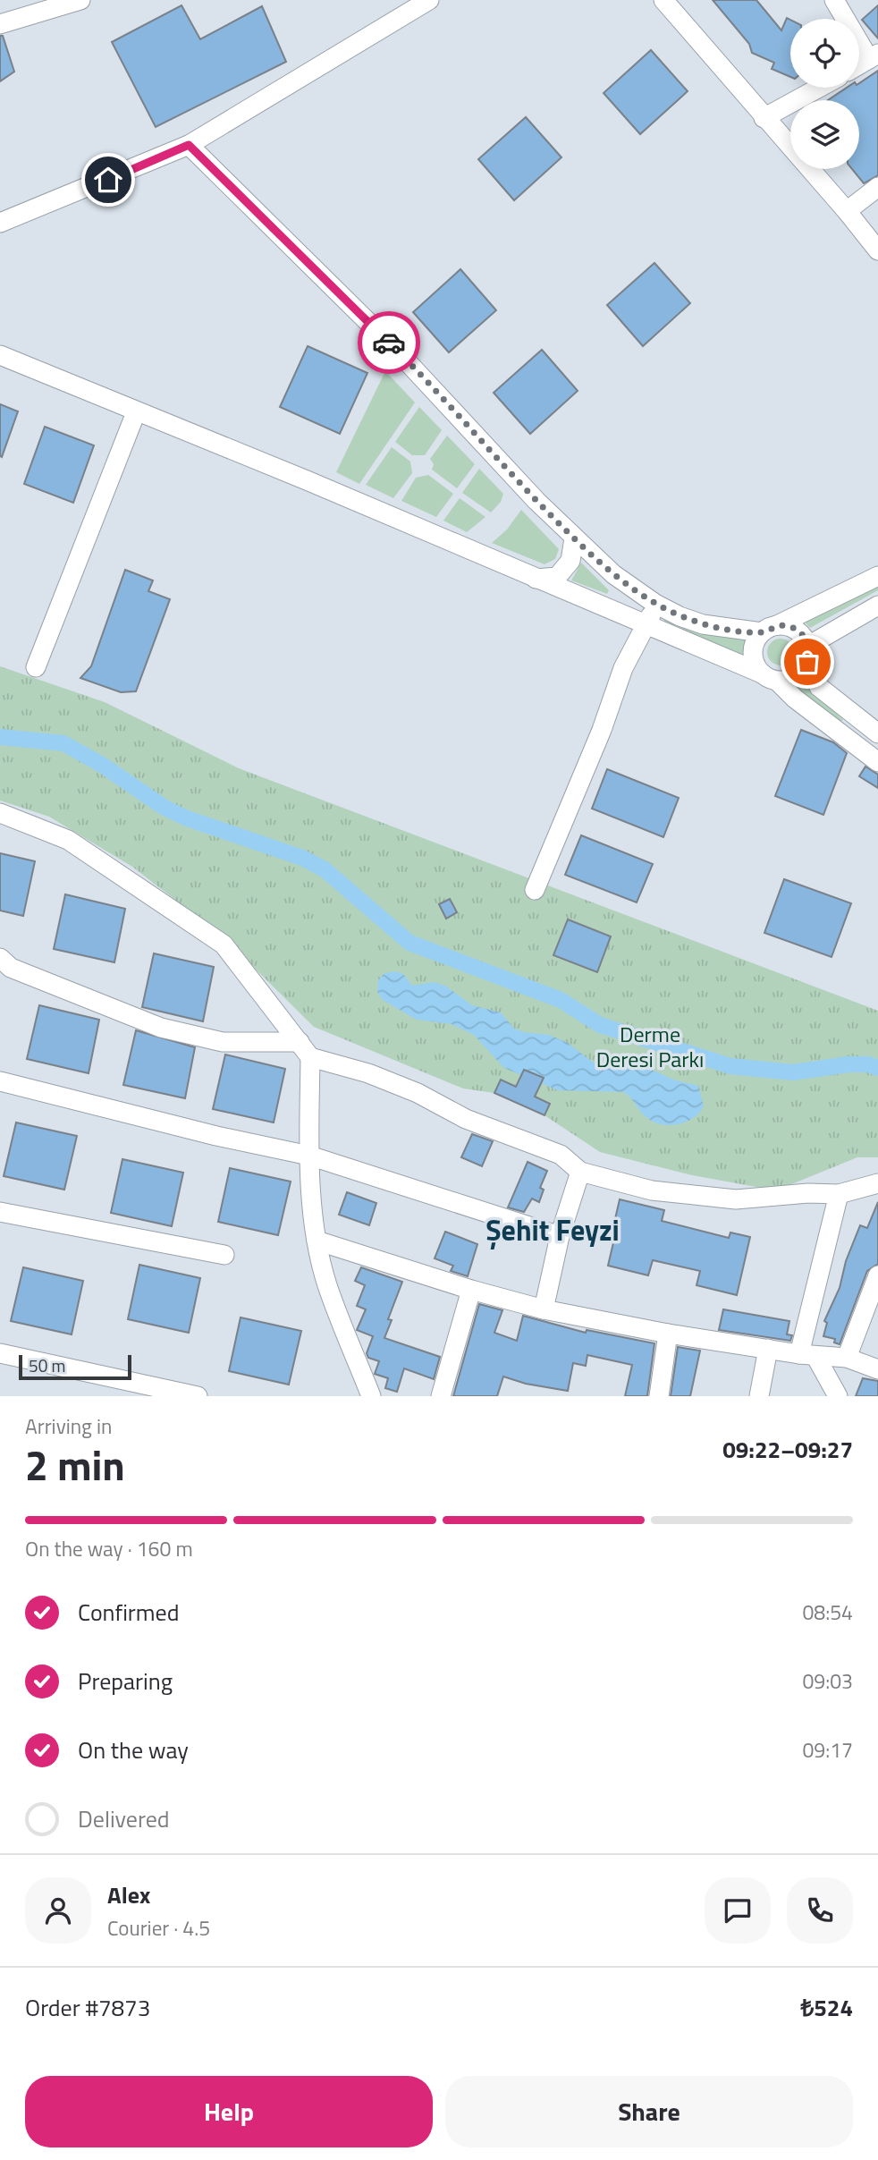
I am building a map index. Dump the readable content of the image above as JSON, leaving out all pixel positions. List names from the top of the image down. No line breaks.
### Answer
{"districts":["Şehit Feyzi"],"parks":["Derme Deresi Parkı"],"scale_bar":"50 m","page":{"scale":"50 m","heading":["2 min","Arriving in","09:22–09:27"],"panel":["Alex","Courier · 4.5","Order #7873","₺524"],"bar":"On the way · 160 m","list":[["Confirmed","08:54"],["Preparing","09:03"],["On the way","09:17"],"Delivered"],"buttons":["Help","Share"]}}
